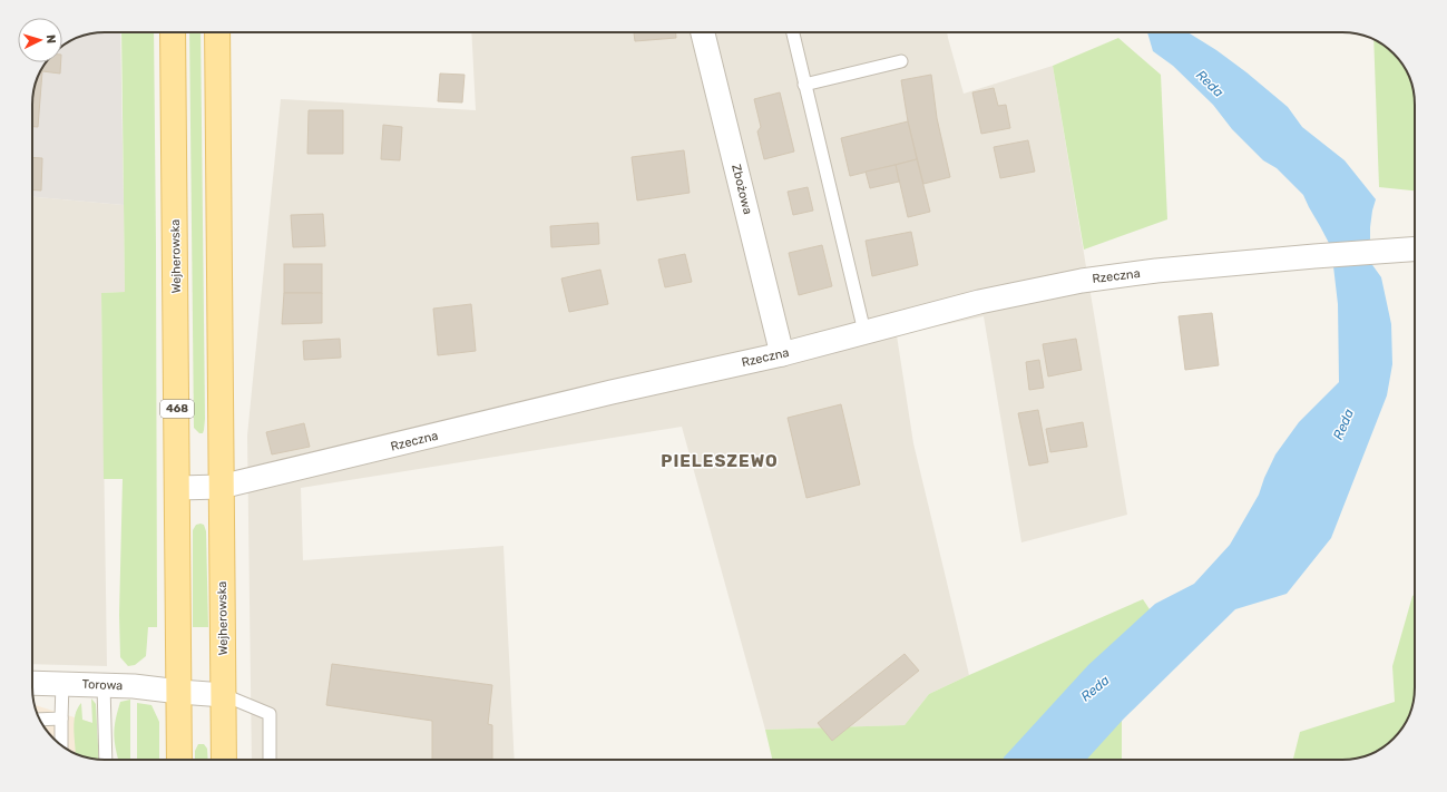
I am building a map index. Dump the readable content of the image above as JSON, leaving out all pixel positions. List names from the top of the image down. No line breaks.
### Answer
{"streets":{"main road":["Wejherowska","468"],"street":["Zbożowa","Rzeczna","Torowa"]},"crossings":[["Zbożowa","Rzeczna"],["Wejherowska","Rzeczna"],["Wejherowska","Torowa"]],"districts":["PIELESZEWO"],"water":["Reda"],"north":"right"}
